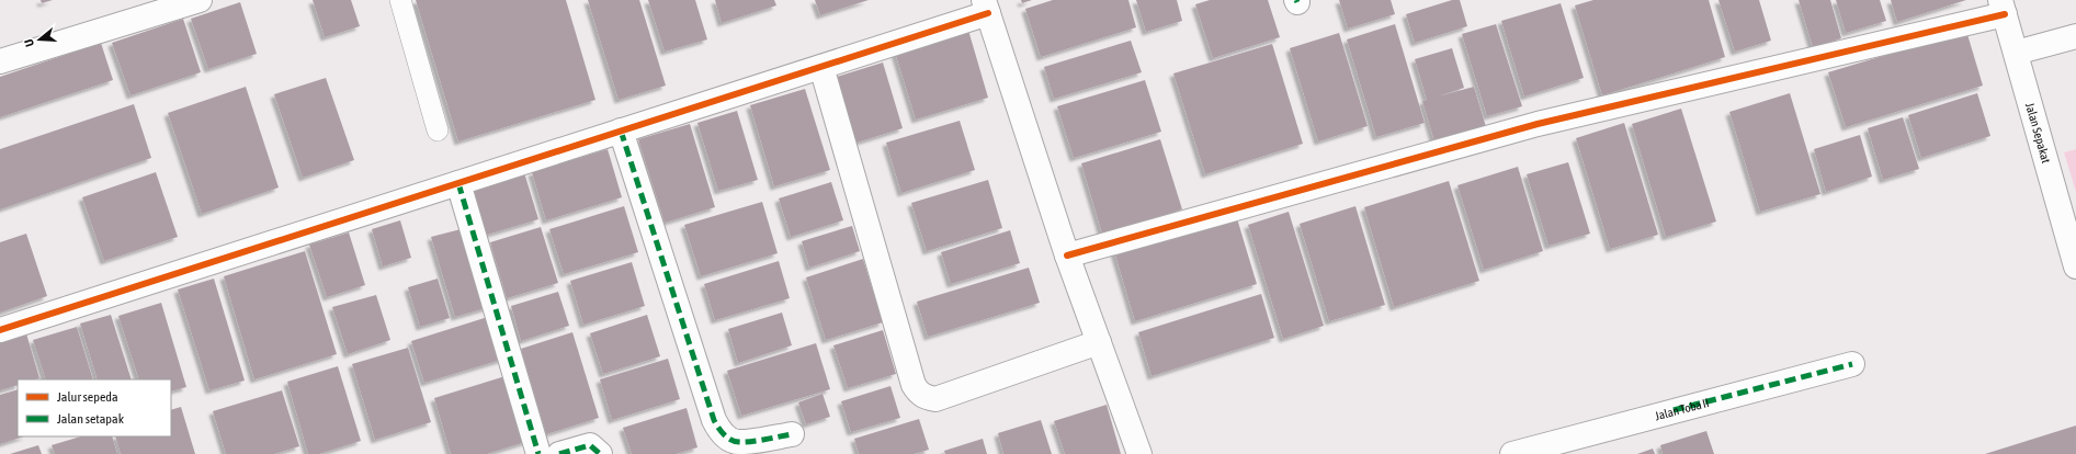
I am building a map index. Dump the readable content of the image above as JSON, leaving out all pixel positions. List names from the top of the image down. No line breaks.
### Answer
{"streets":{"street":["Jalan Sepakat","Jalan Toba II"]},"legend":["Jalur sepeda","Jalan setapak"],"north":"left"}
